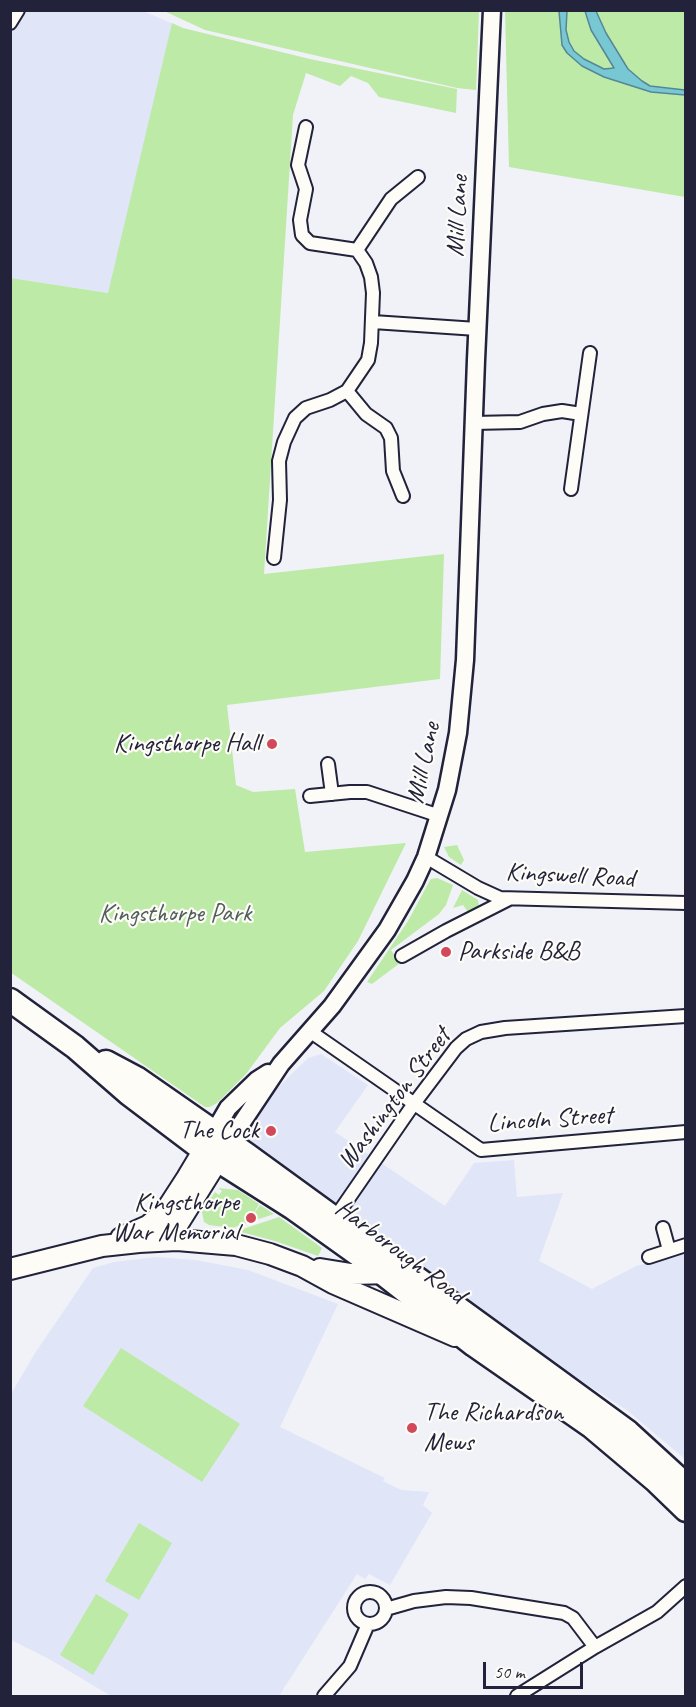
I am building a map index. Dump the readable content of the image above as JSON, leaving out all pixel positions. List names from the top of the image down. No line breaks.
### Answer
{"streets":{"highway":["Harborough Road"],"street":["Mill Lane","Kingswell Road","Washington Street","Lincoln Street"]},"crossings":[["Mill Lane","Kingswell Road"],["Mill Lane","Lincoln Street"],["Mill Lane","Harborough Road"],["Washington Street","Lincoln Street"],["Washington Street","Harborough Road"]],"parks":["Kingsthorpe Park"],"places":["Kingsthorpe Hall","Parkside B&B","The Cock","Kingsthorpe War Memorial","The Richardson Mews"],"scale_bar":"50 m"}
